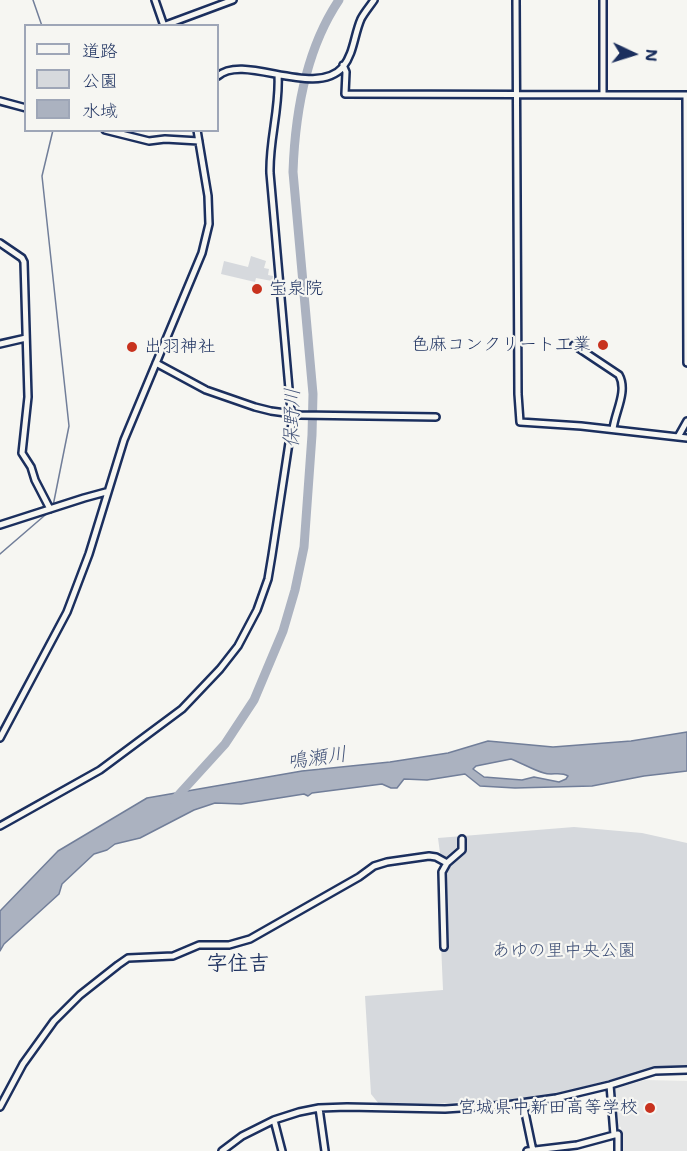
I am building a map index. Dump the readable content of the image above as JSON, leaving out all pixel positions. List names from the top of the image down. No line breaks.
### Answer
{"districts":["字住吉"],"water":["保野川","鳴瀬川"],"parks":["あゆの里中央公園"],"places":["宝泉院","色麻コンクリート工業","出羽神社","宮城県中新田高等学校"],"legend":["道路","公園","水域"],"north":"right"}
